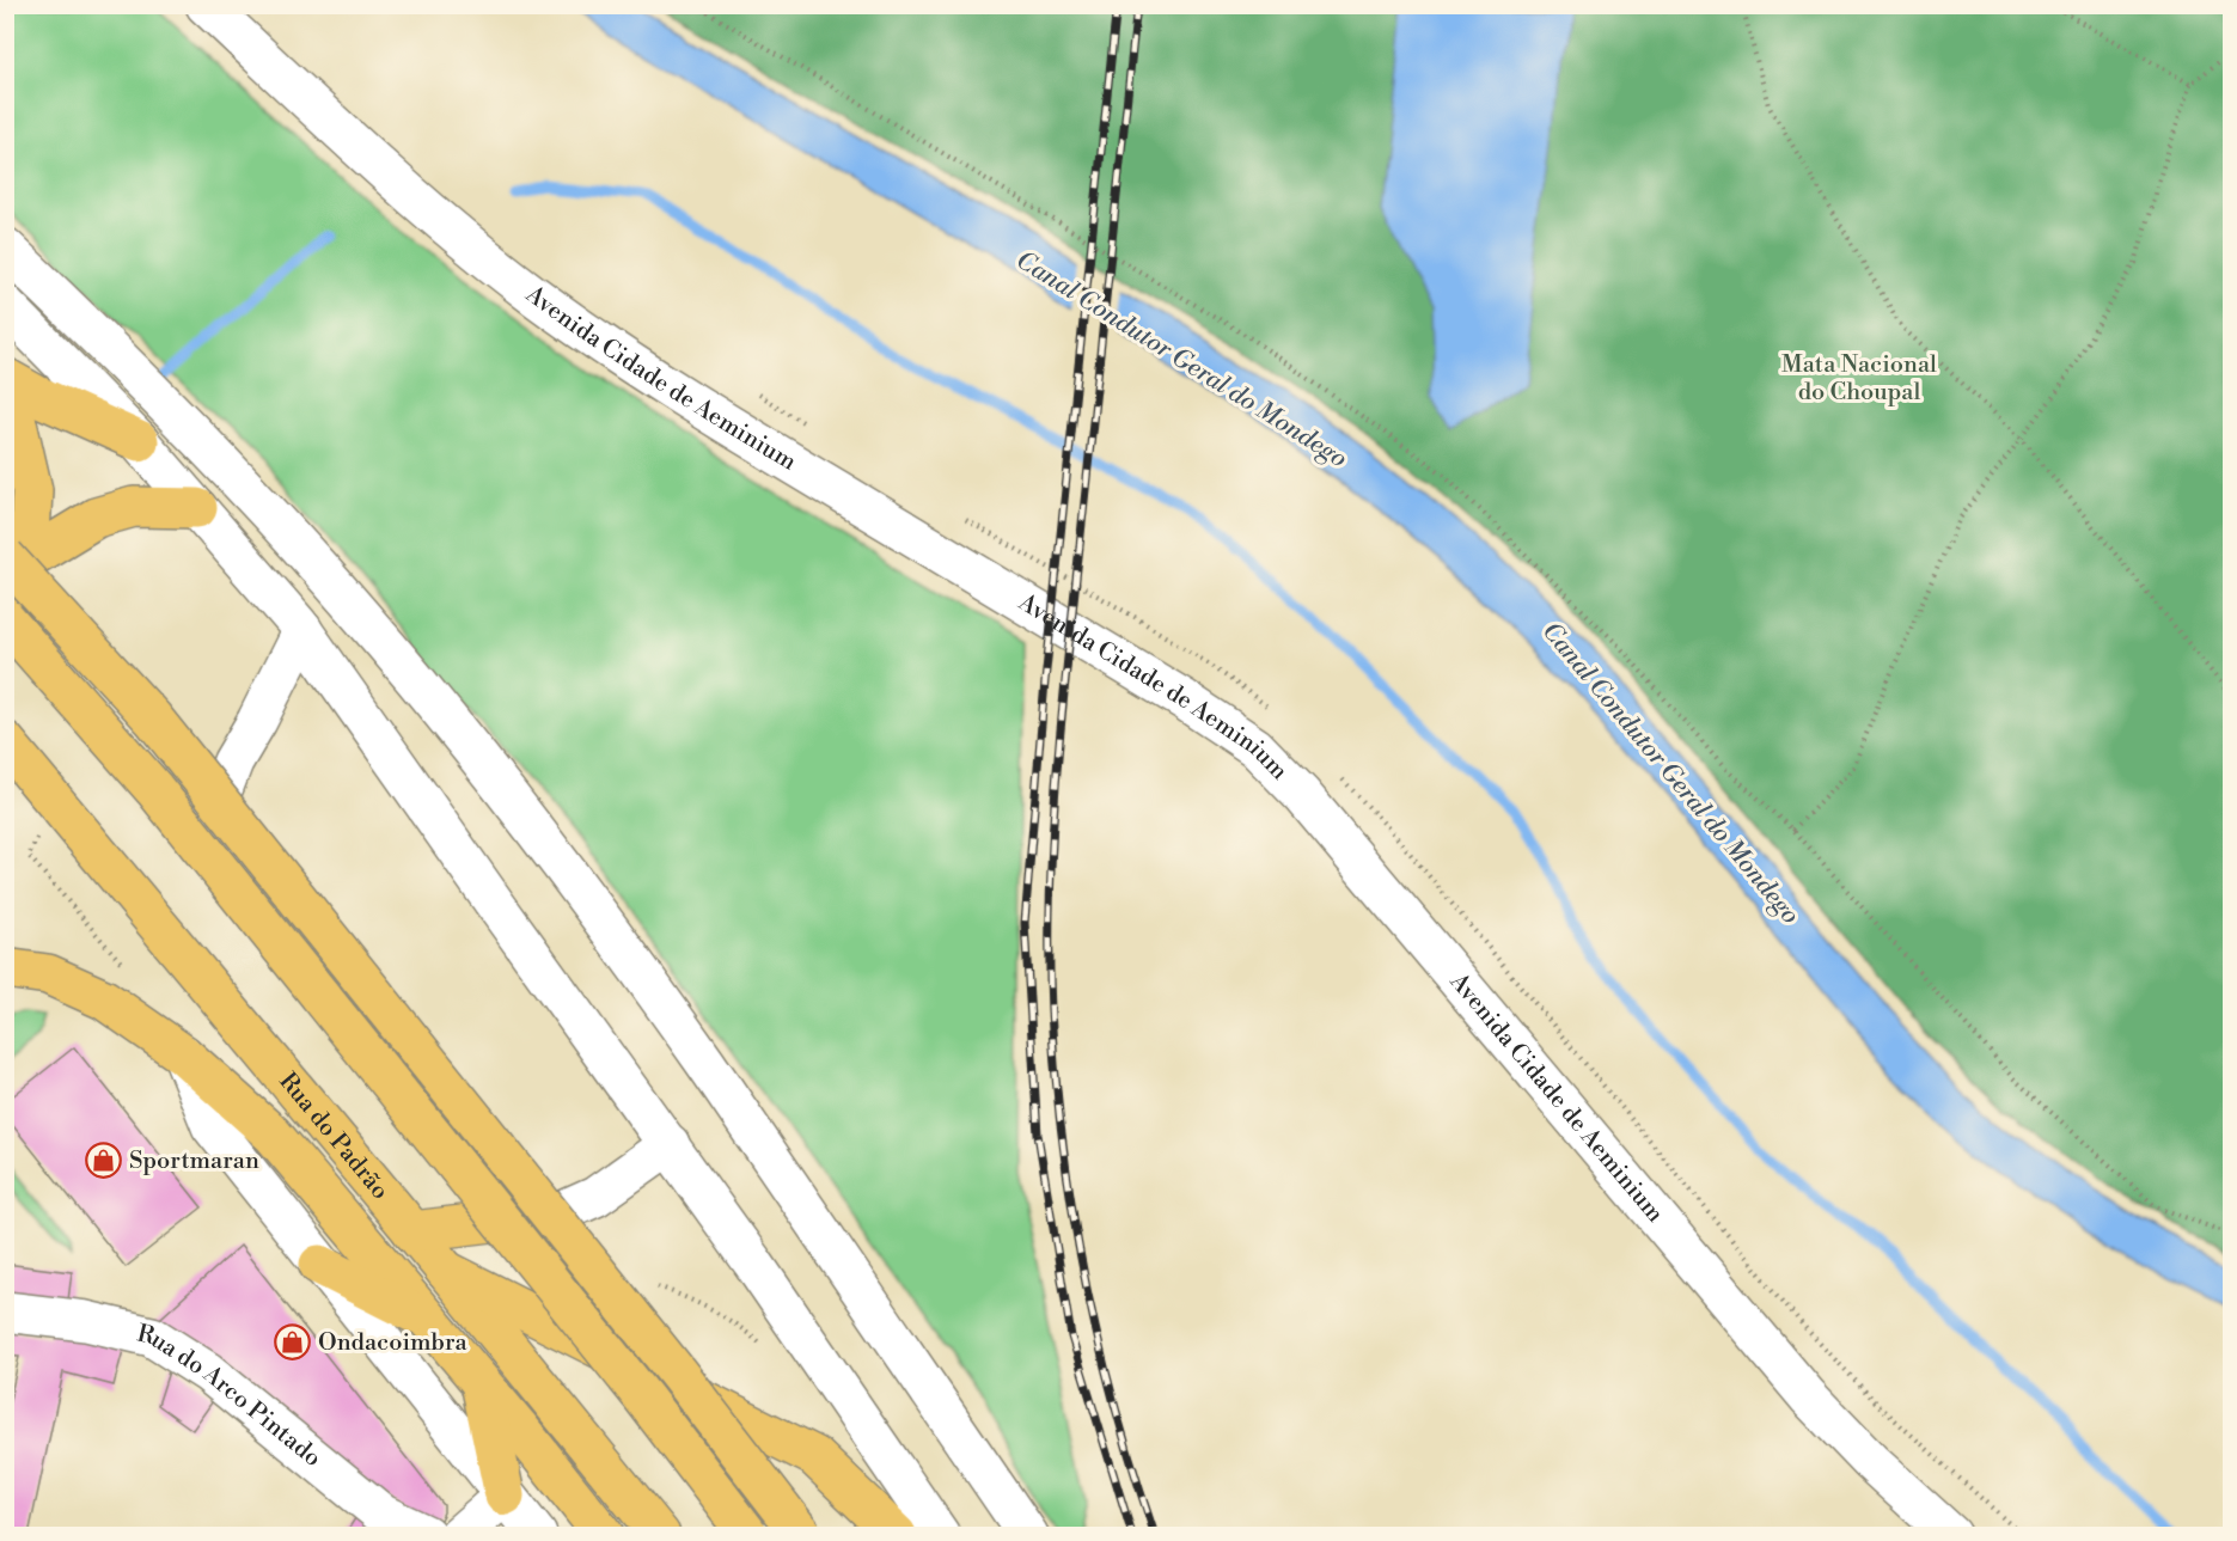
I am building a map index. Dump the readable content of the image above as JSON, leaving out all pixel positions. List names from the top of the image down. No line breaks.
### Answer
{"streets":{"main road":["Rua do Padrão"],"street":["Avenida Cidade de Aeminium","Rua do Arco Pintado"]},"water":["Canal Condutor Geral do Mondego"],"parks":["Mata Nacional do Choupal"],"places":{"shop":["Sportmaran","Ondacoimbra"]}}
